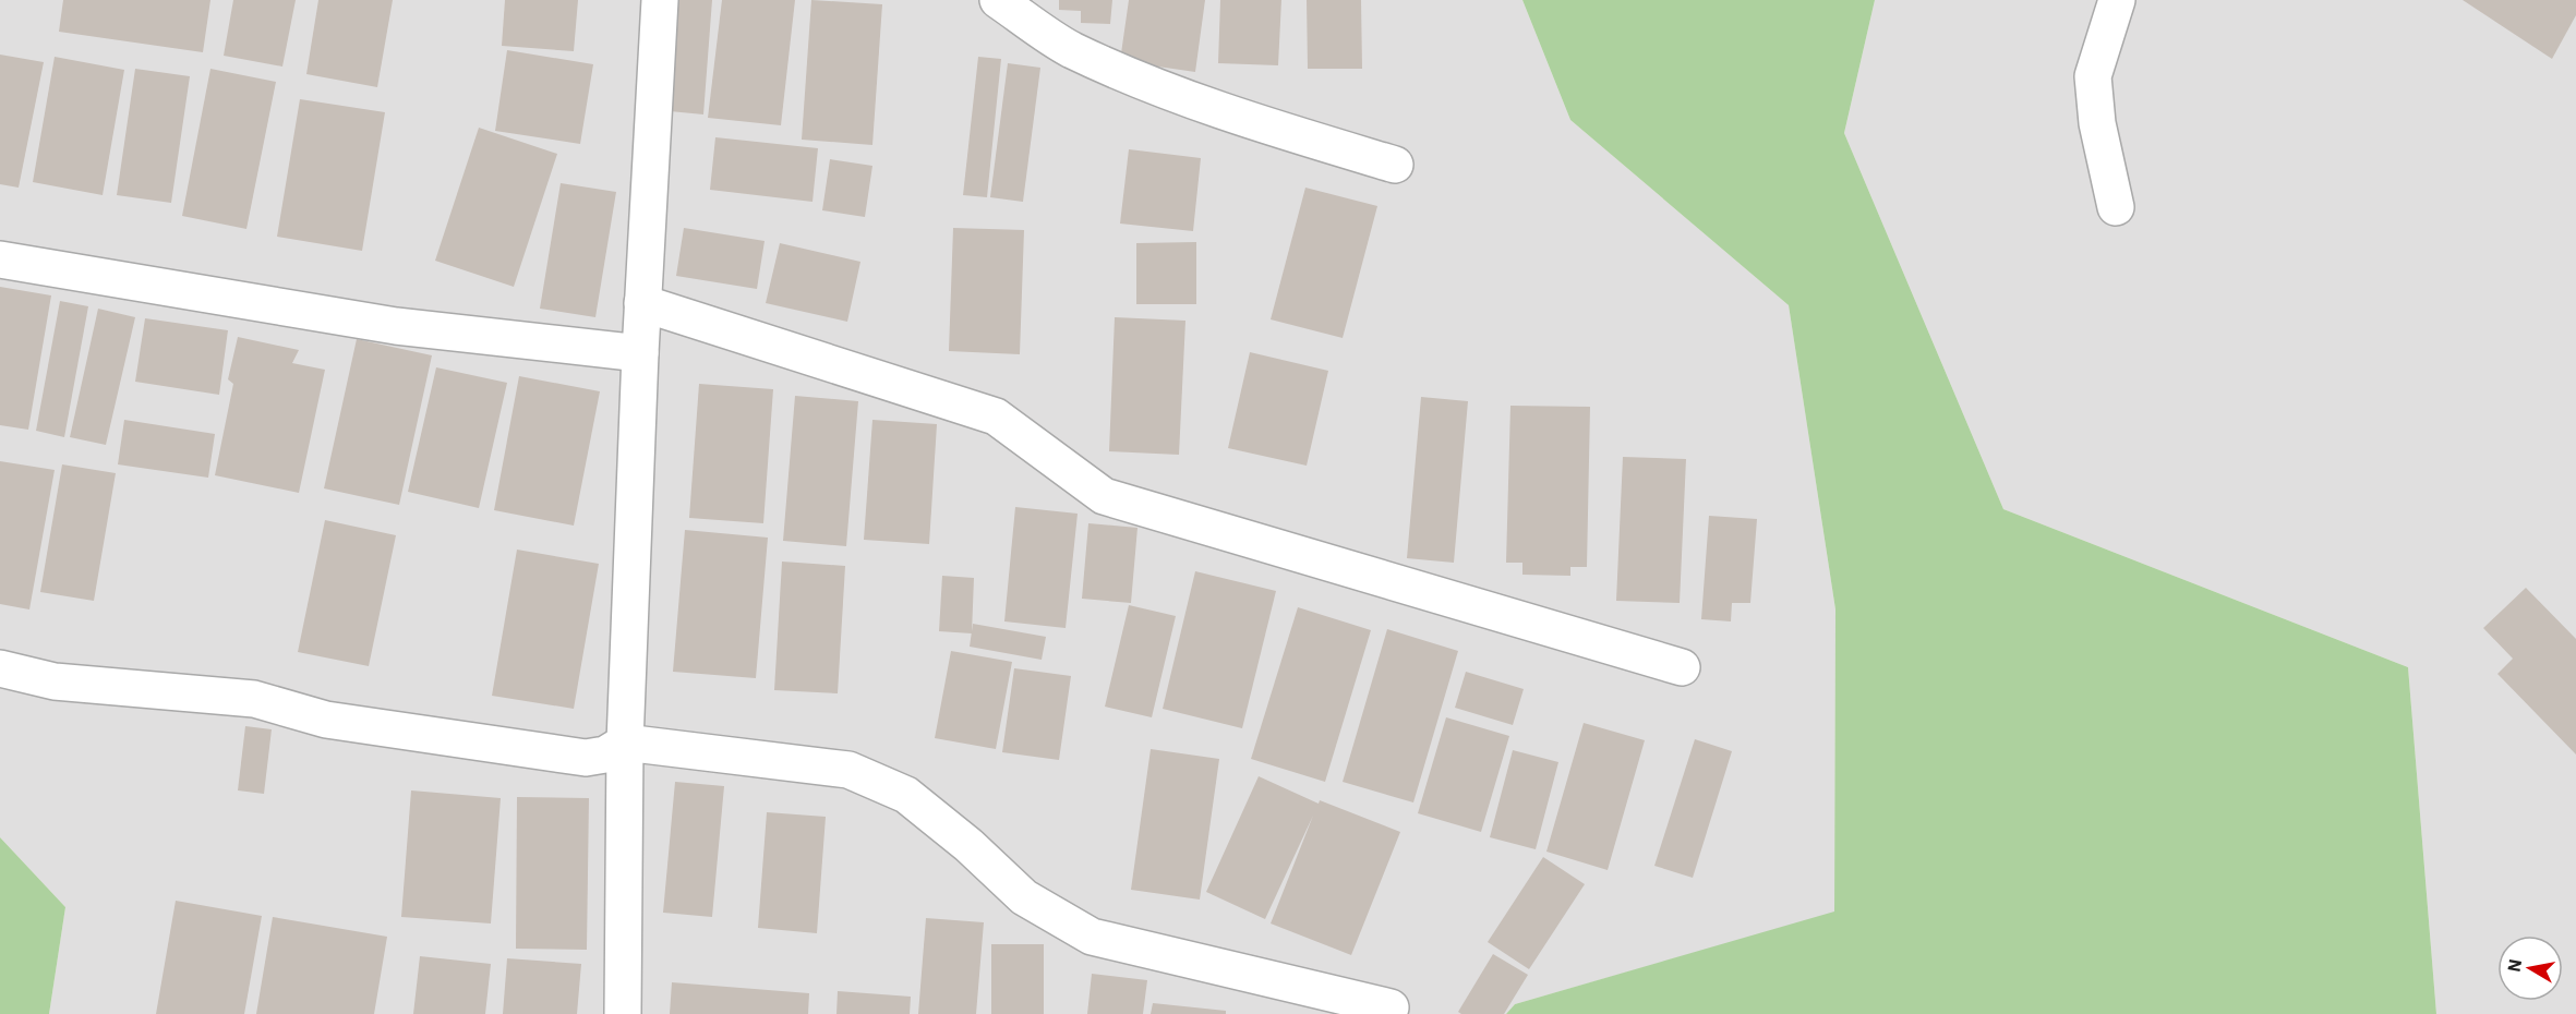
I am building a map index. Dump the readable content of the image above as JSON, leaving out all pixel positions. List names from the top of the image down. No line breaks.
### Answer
{"north":"left"}
